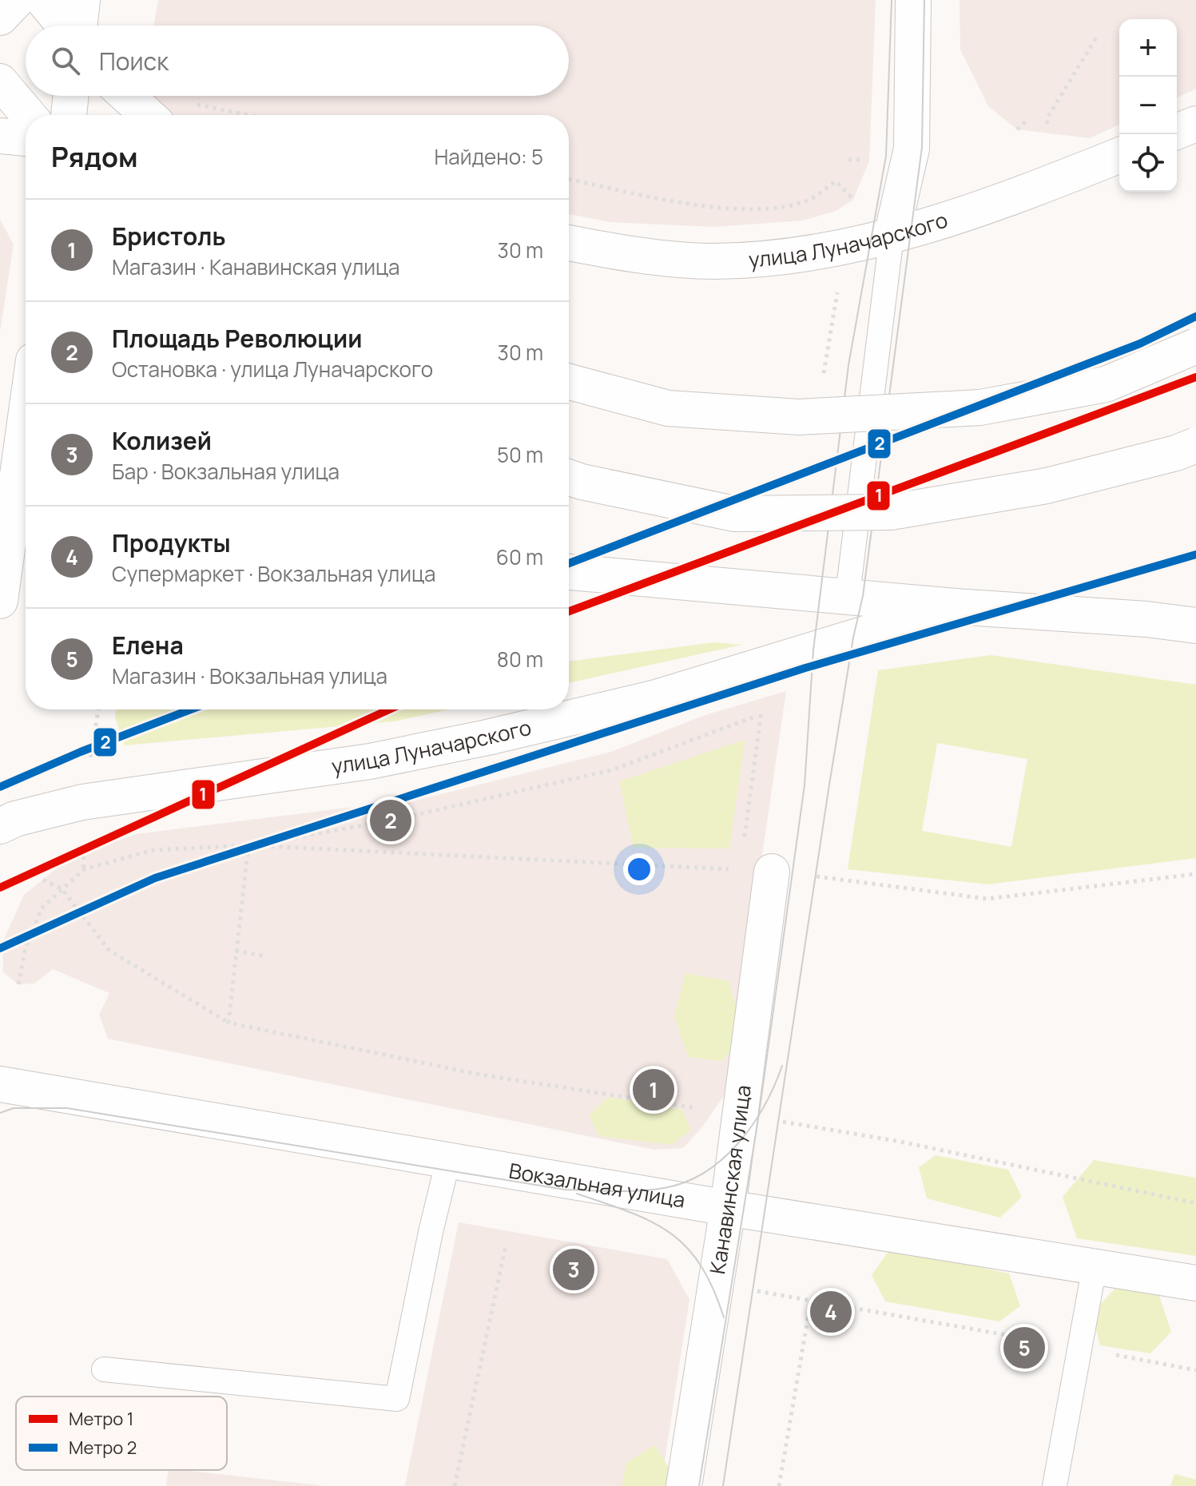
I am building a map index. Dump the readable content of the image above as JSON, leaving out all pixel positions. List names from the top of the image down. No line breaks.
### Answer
{"streets":{"street":["улица Луначарского","Канавинская улица","Вокзальная улица"]},"crossings":[["Канавинская улица","Вокзальная улица"]],"lines":["metro line 2","metro line 1"],"legend":["Метро 1","Метро 2"],"page":{"map_buttons":["+","−"],"search":"Поиск","heading":["Рядом","Найдено: 5"],"list":[{"mark":"1","name":"Бристоль","note":"Магазин · Канавинская улица","value":"30 m"},{"mark":"2","name":"Площадь Революции","note":"Остановка · улица Луначарского","value":"30 m"},{"mark":"3","name":"Колизей","note":"Бар · Вокзальная улица","value":"50 m"},{"mark":"4","name":"Продукты","note":"Супермаркет · Вокзальная улица","value":"60 m"},{"mark":"5","name":"Елена","note":"Магазин · Вокзальная улица","value":"80 m"}],"pins":["2","1","3","4","5"]}}
